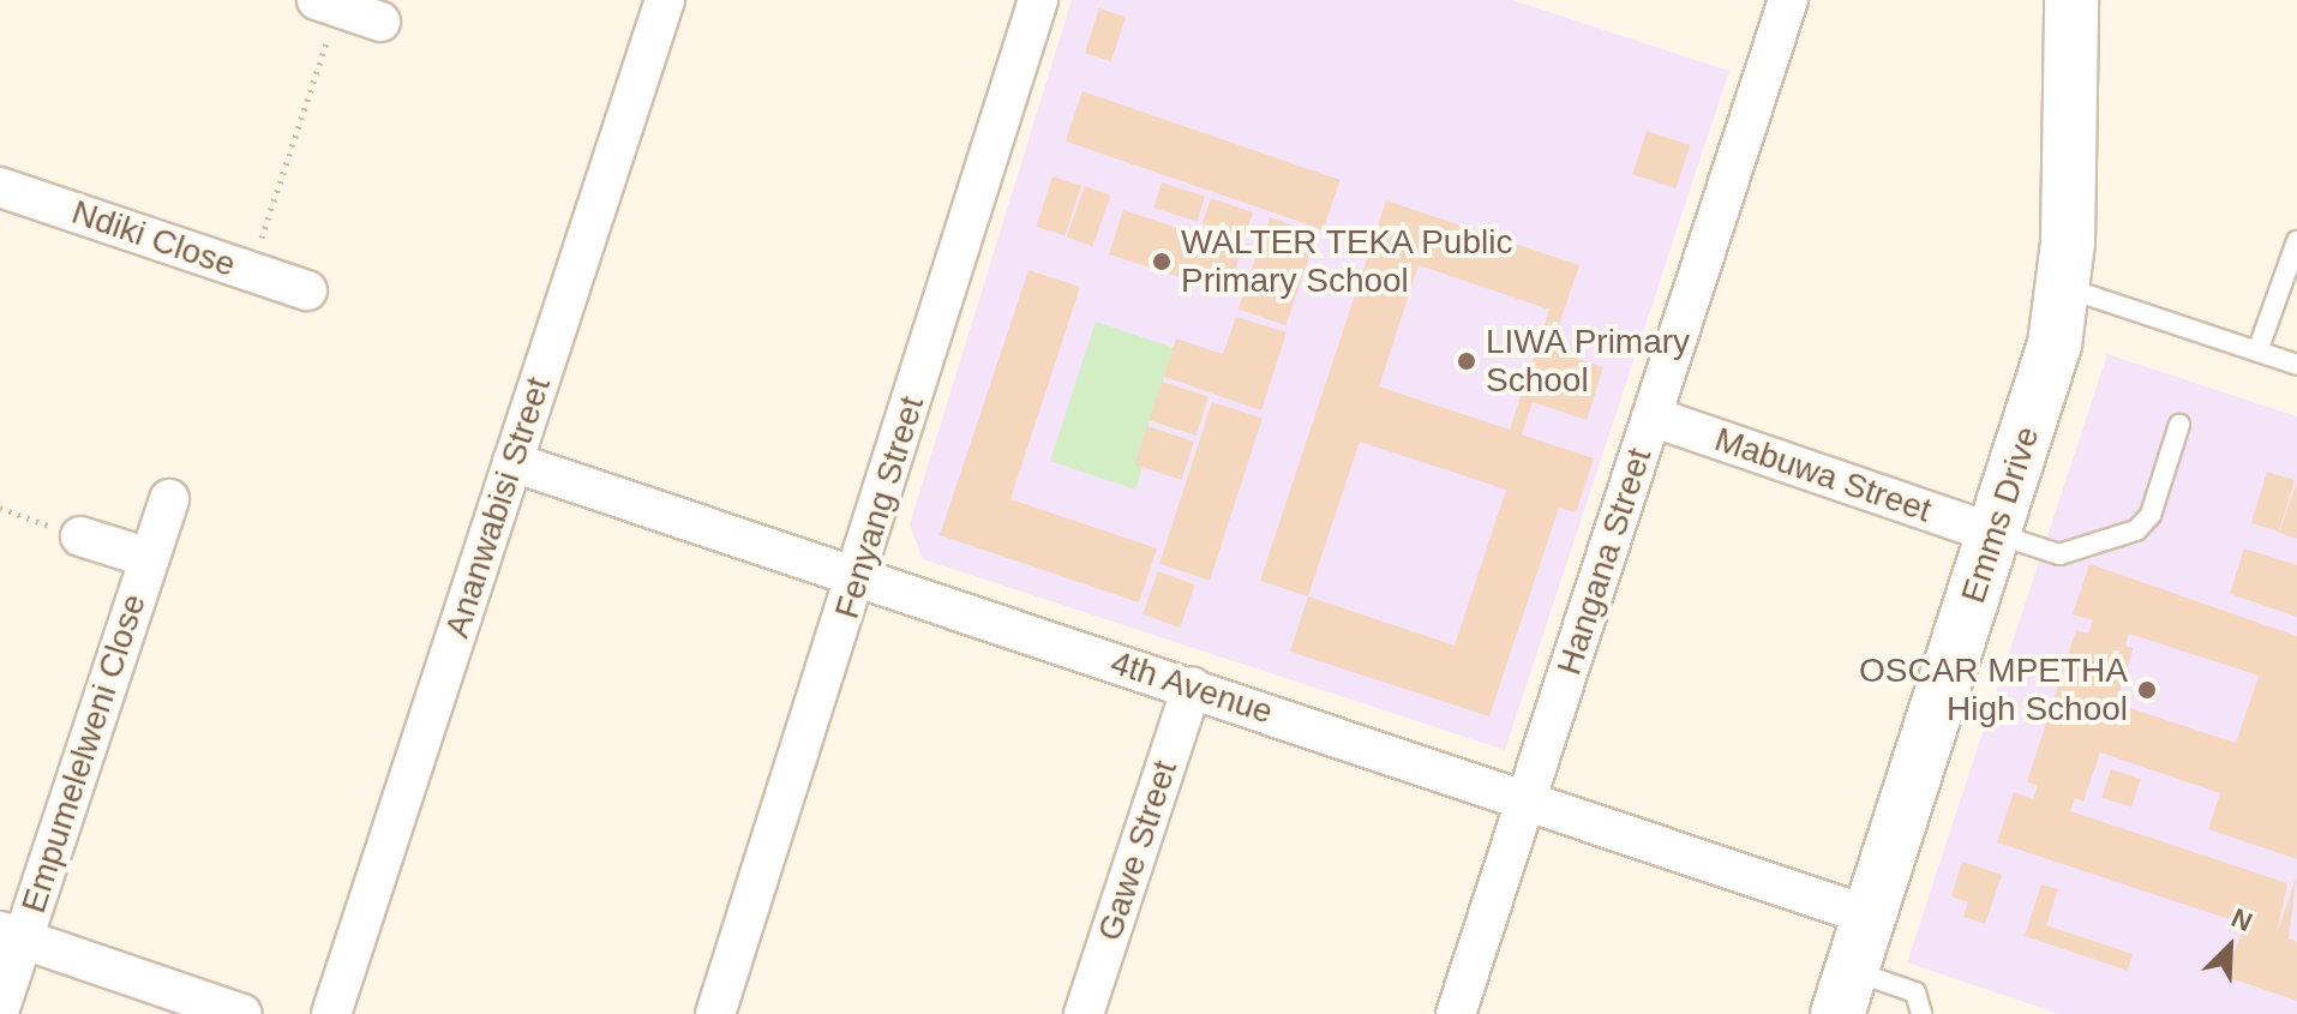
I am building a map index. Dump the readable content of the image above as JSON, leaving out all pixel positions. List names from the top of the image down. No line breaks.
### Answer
{"streets":{"street":["Ndiki Close","Mabuwa Street","Ananwabisi Street","Fenyang Street","Emms Drive","Hangana Street","4th Avenue","Empumelelweni Close","Gawe Street"]},"crossings":[["Mabuwa Street","Emms Drive"],["Mabuwa Street","Hangana Street"],["Ananwabisi Street","4th Avenue"],["Fenyang Street","4th Avenue"],["Emms Drive","4th Avenue"],["Hangana Street","4th Avenue"],["4th Avenue","Gawe Street"]],"places":["WALTER TEKA Public Primary School","LIWA Primary School","OSCAR MPETHA High School"],"north":"top right"}
